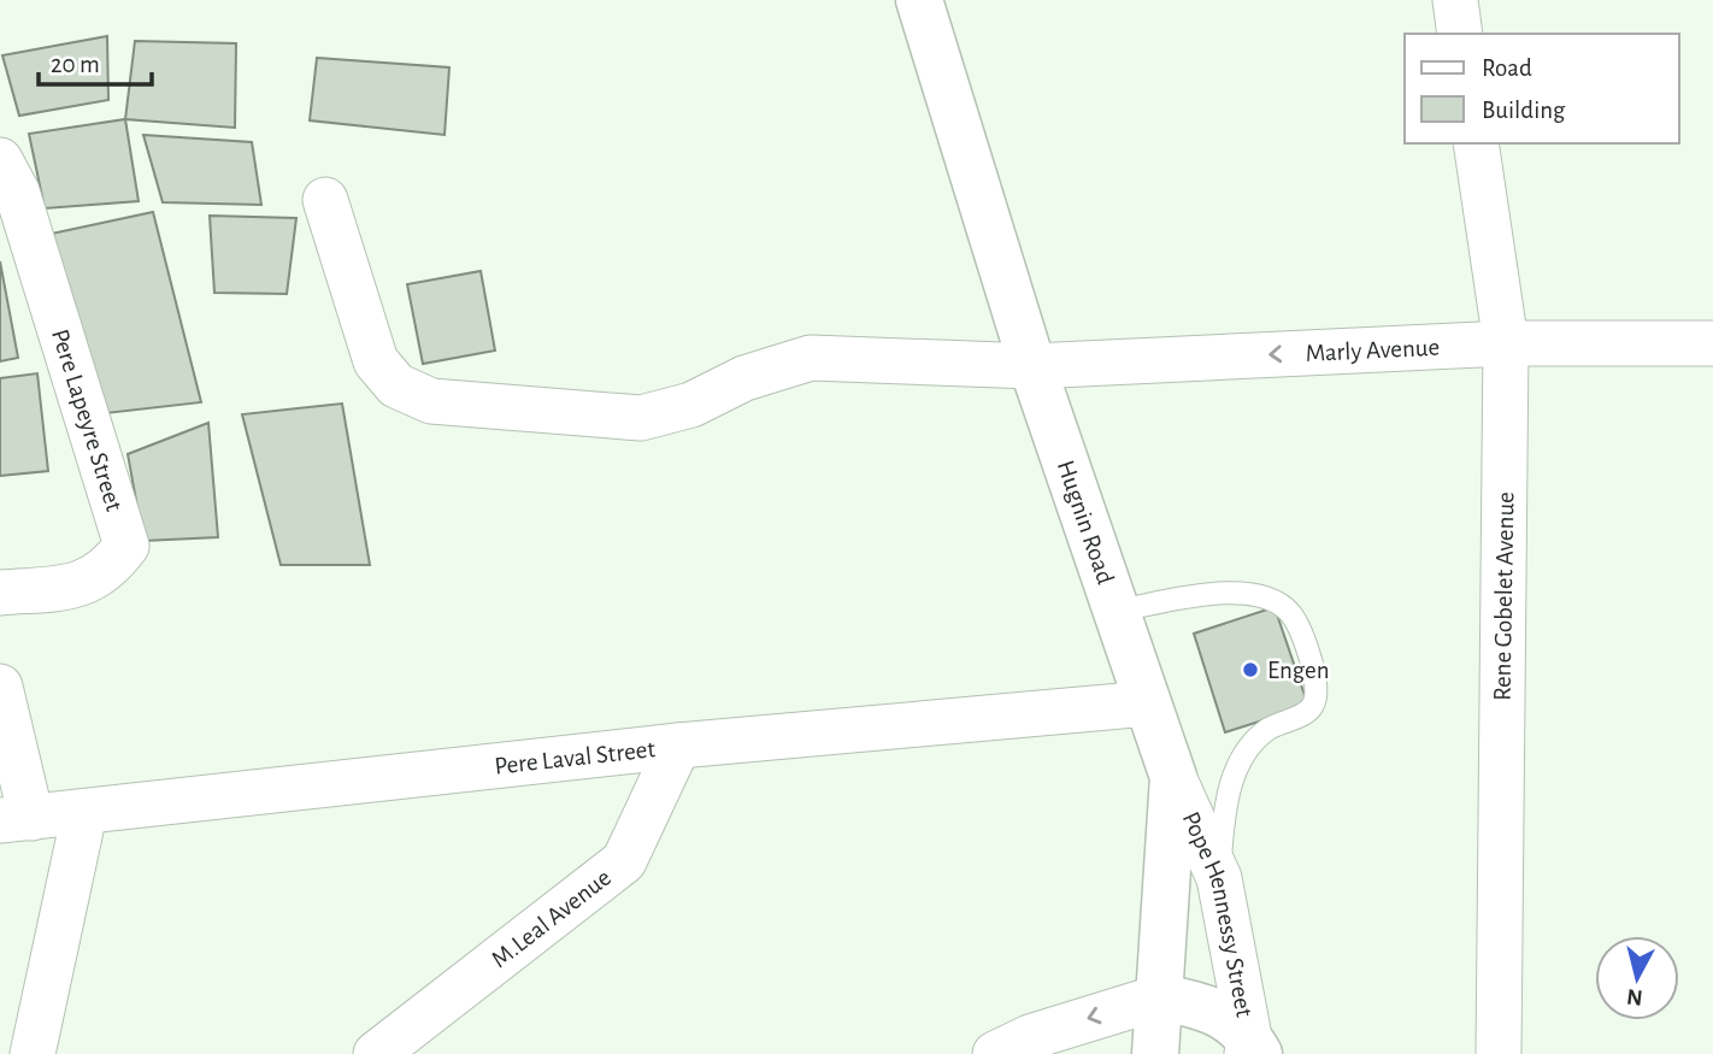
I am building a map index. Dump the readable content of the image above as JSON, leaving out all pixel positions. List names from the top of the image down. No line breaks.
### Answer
{"streets":{"main road":["Hugnin Road"],"street":["Marly Avenue","Pere Lapeyre Street","Rene Gobelet Avenue","Pere Laval Street","Pope Hennessy Street","M.Leal Avenue"]},"crossings":[["Marly Avenue","Hugnin Road"],["Marly Avenue","Rene Gobelet Avenue"],["Hugnin Road","Pere Laval Street"],["Hugnin Road","Pope Hennessy Street"],["Pere Laval Street","M.Leal Avenue"]],"places":["Engen"],"legend":["Road","Building"],"scale_bar":"20 m","north":"bottom"}
